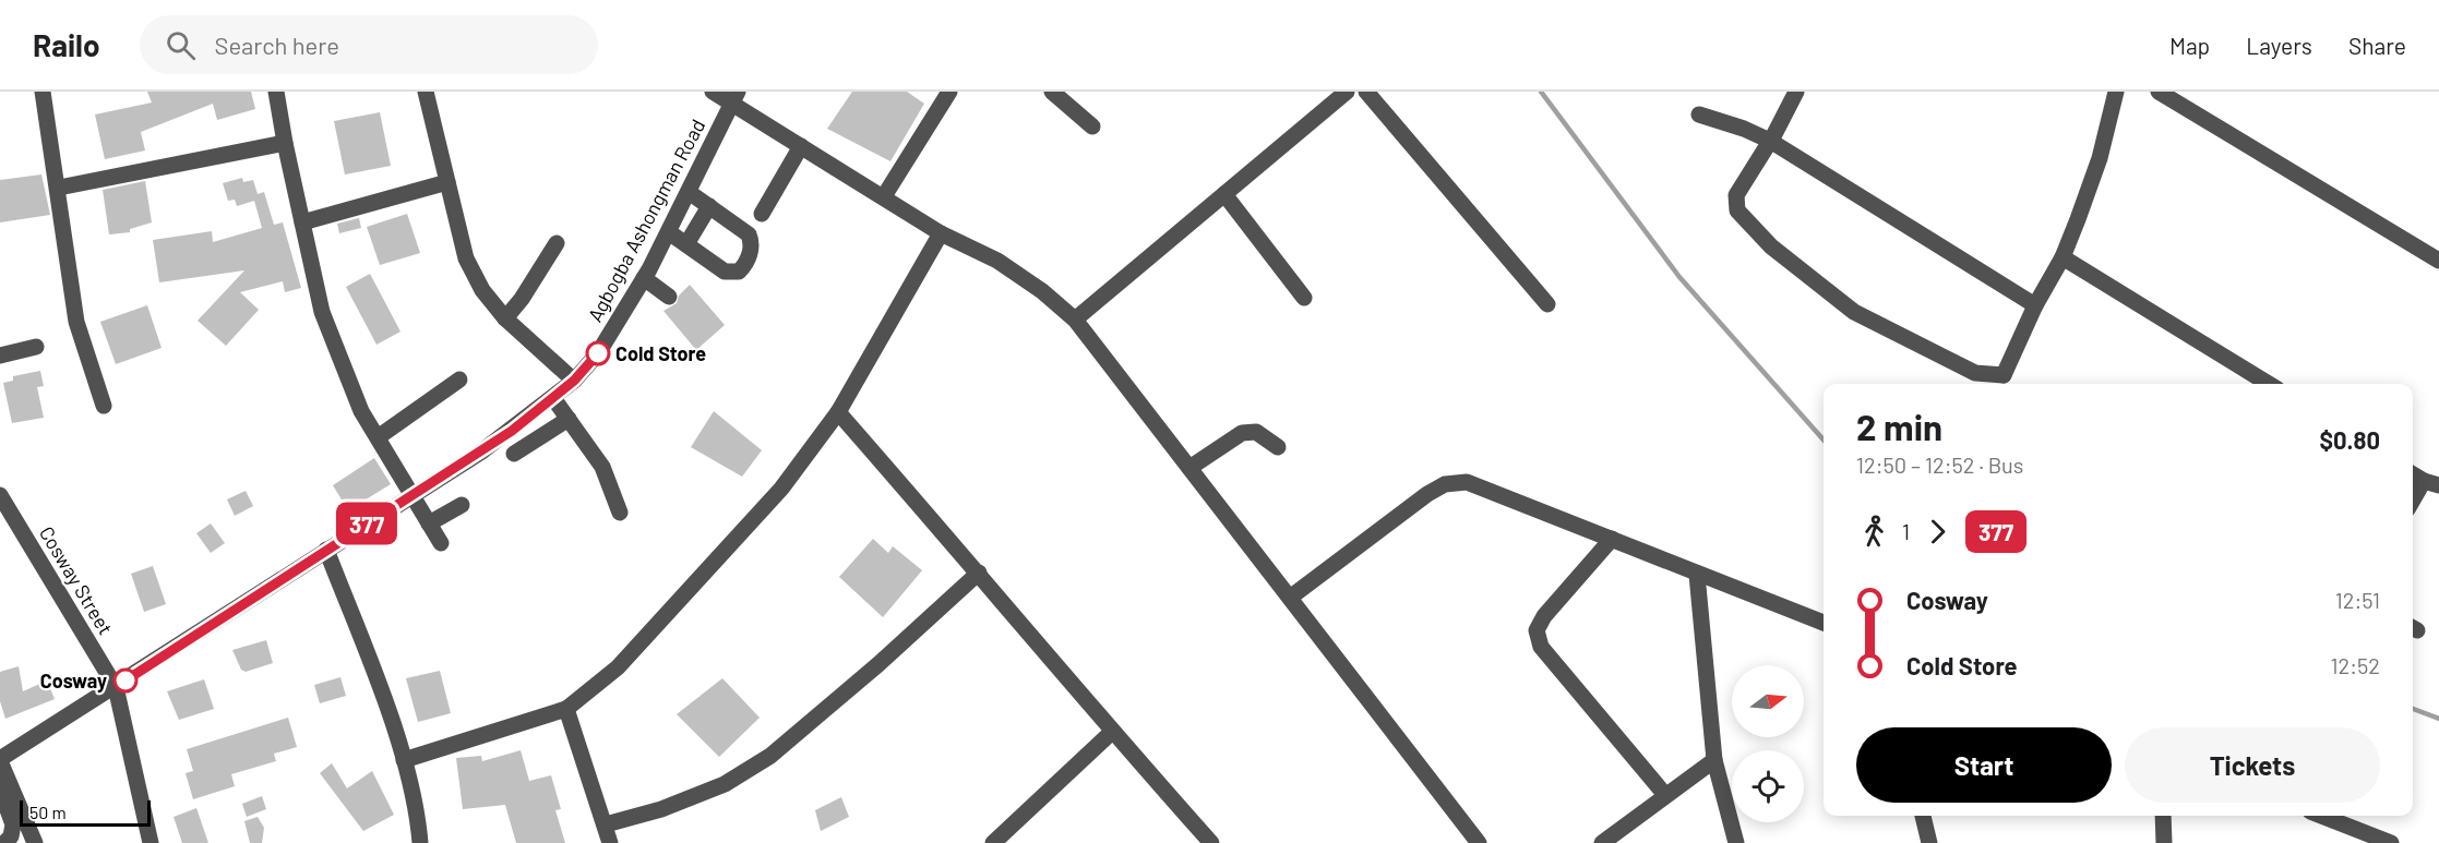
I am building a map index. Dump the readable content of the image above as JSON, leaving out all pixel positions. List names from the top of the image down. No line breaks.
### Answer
{"streets":{"street":["Agbogba Ashongman Road","Cosway Street"]},"crossings":[["Agbogba Ashongman Road","Cosway Street"]],"places":["Cold Store","Cosway"],"lines":["bus line 377"],"scale_bar":"50 m","north":"right","page":{"header":"Railo","search":"Search here","nav":["Map","Layers","Share"],"on_map":"377","heading":["2 min","12:50 – 12:52 · Bus","$0.80"],"legs":["1","377"],"list":[{"name":"Cosway","value":"12:51"},{"name":"Cold Store","value":"12:52"}],"buttons":["Start","Tickets"],"scale":"50 m"}}
